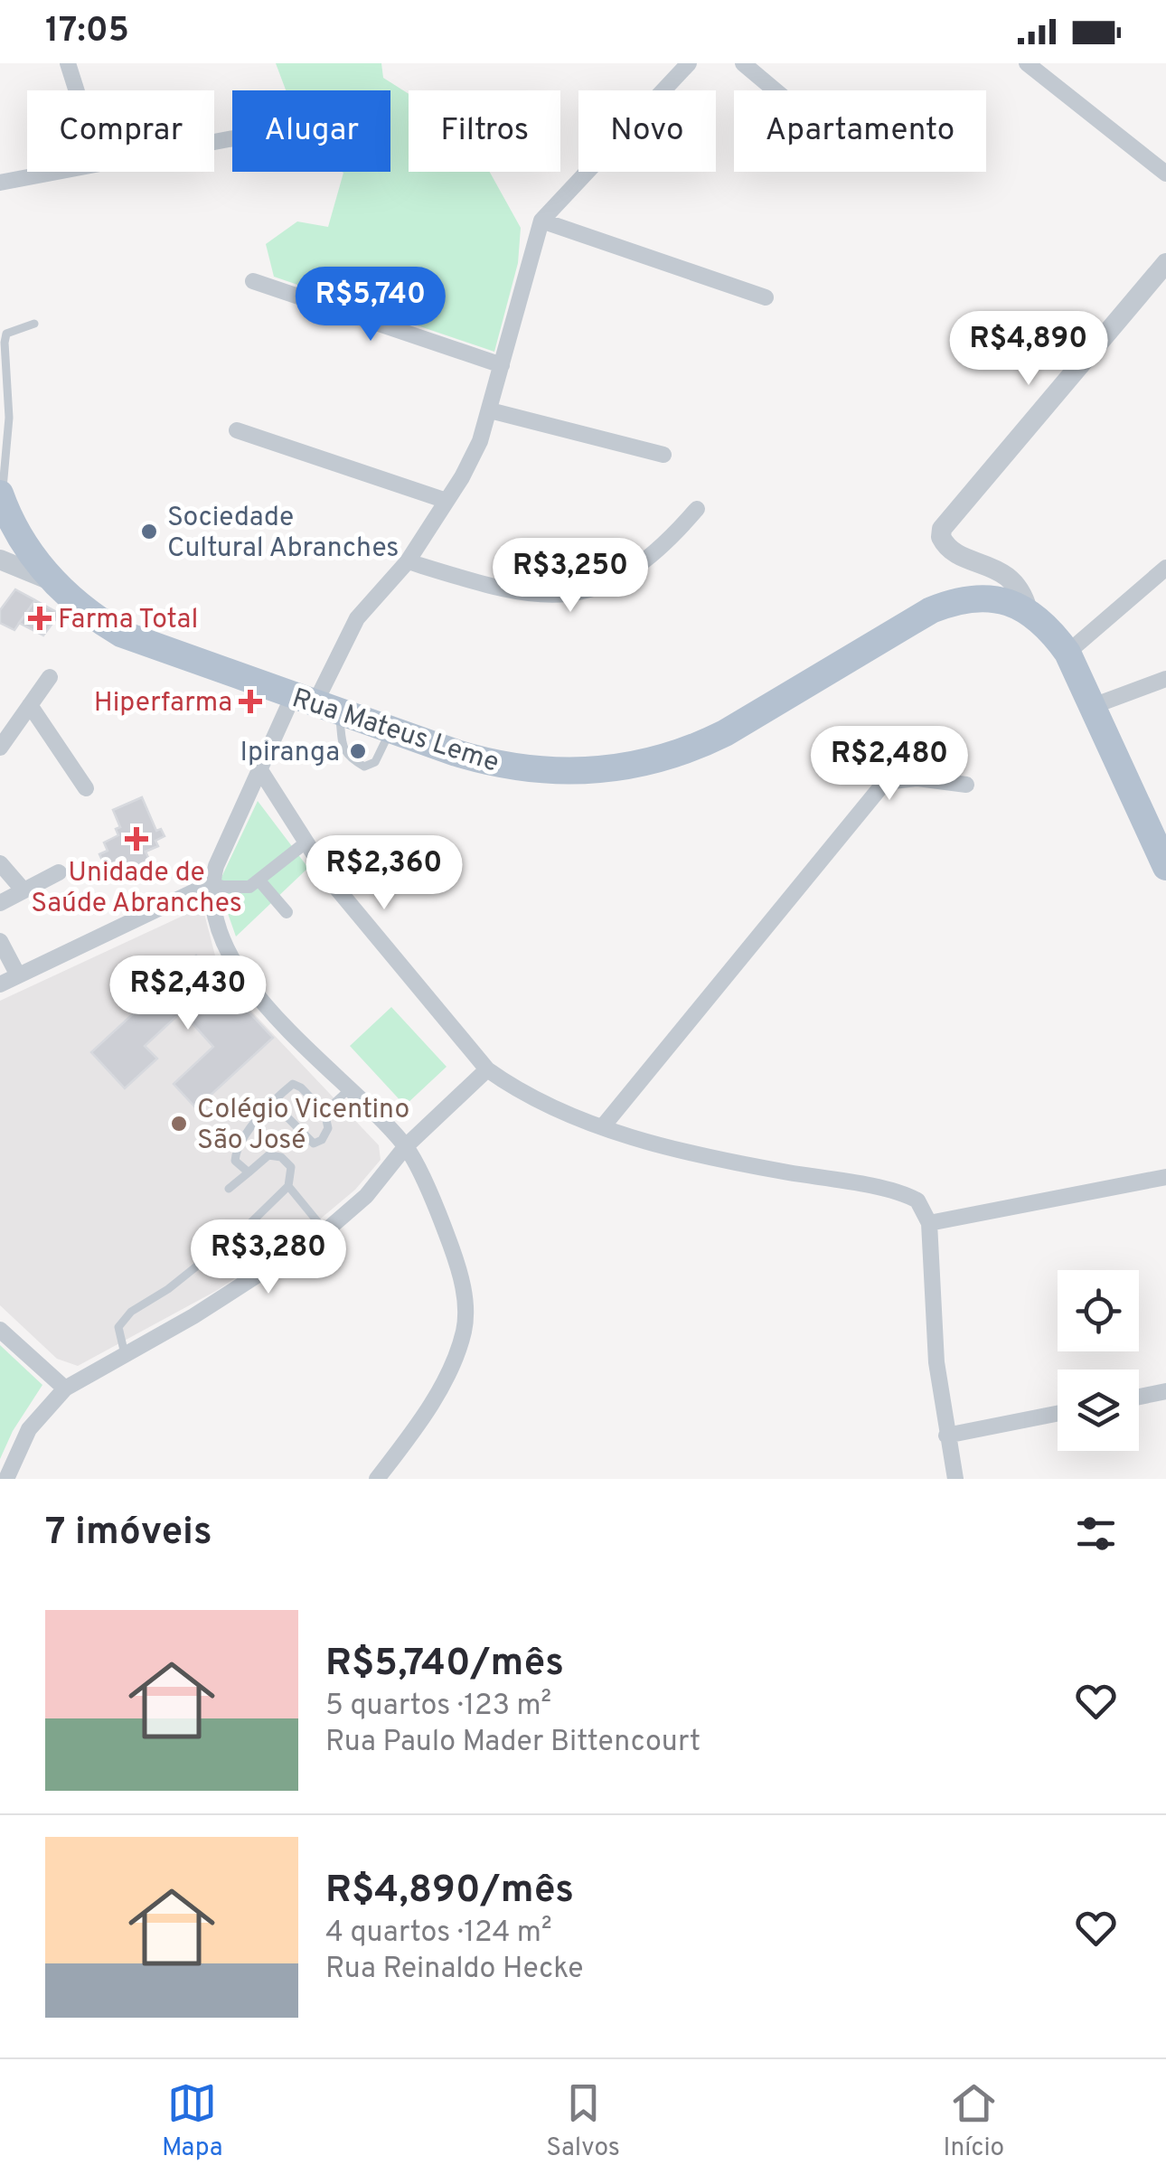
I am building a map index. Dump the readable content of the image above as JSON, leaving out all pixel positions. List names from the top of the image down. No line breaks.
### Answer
{"streets":{"main road":["Rua Mateus Leme"]},"places":{"other":["Sociedade Cultural Abranches","Ipiranga","Colégio Vicentino São José"],"health":["Farma Total","Hiperfarma","Unidade de Saúde Abranches"]},"page":{"status":"17:05","chip":["Comprar","Alugar","Filtros","Novo","Apartamento"],"price":["R$5,740","R$4,890","R$3,250","R$2,480","R$2,360","R$2,430","R$3,280"],"heading":"7 imóveis","list":[{"name":"R$5,740/mês","note":"5 quartos · 123 m² · Rua Paulo Mader Bittencourt"},{"name":"R$4,890/mês","note":"4 quartos · 124 m² · Rua Reinaldo Hecke"}],"tabs":["Mapa","Salvos","Início"]}}
